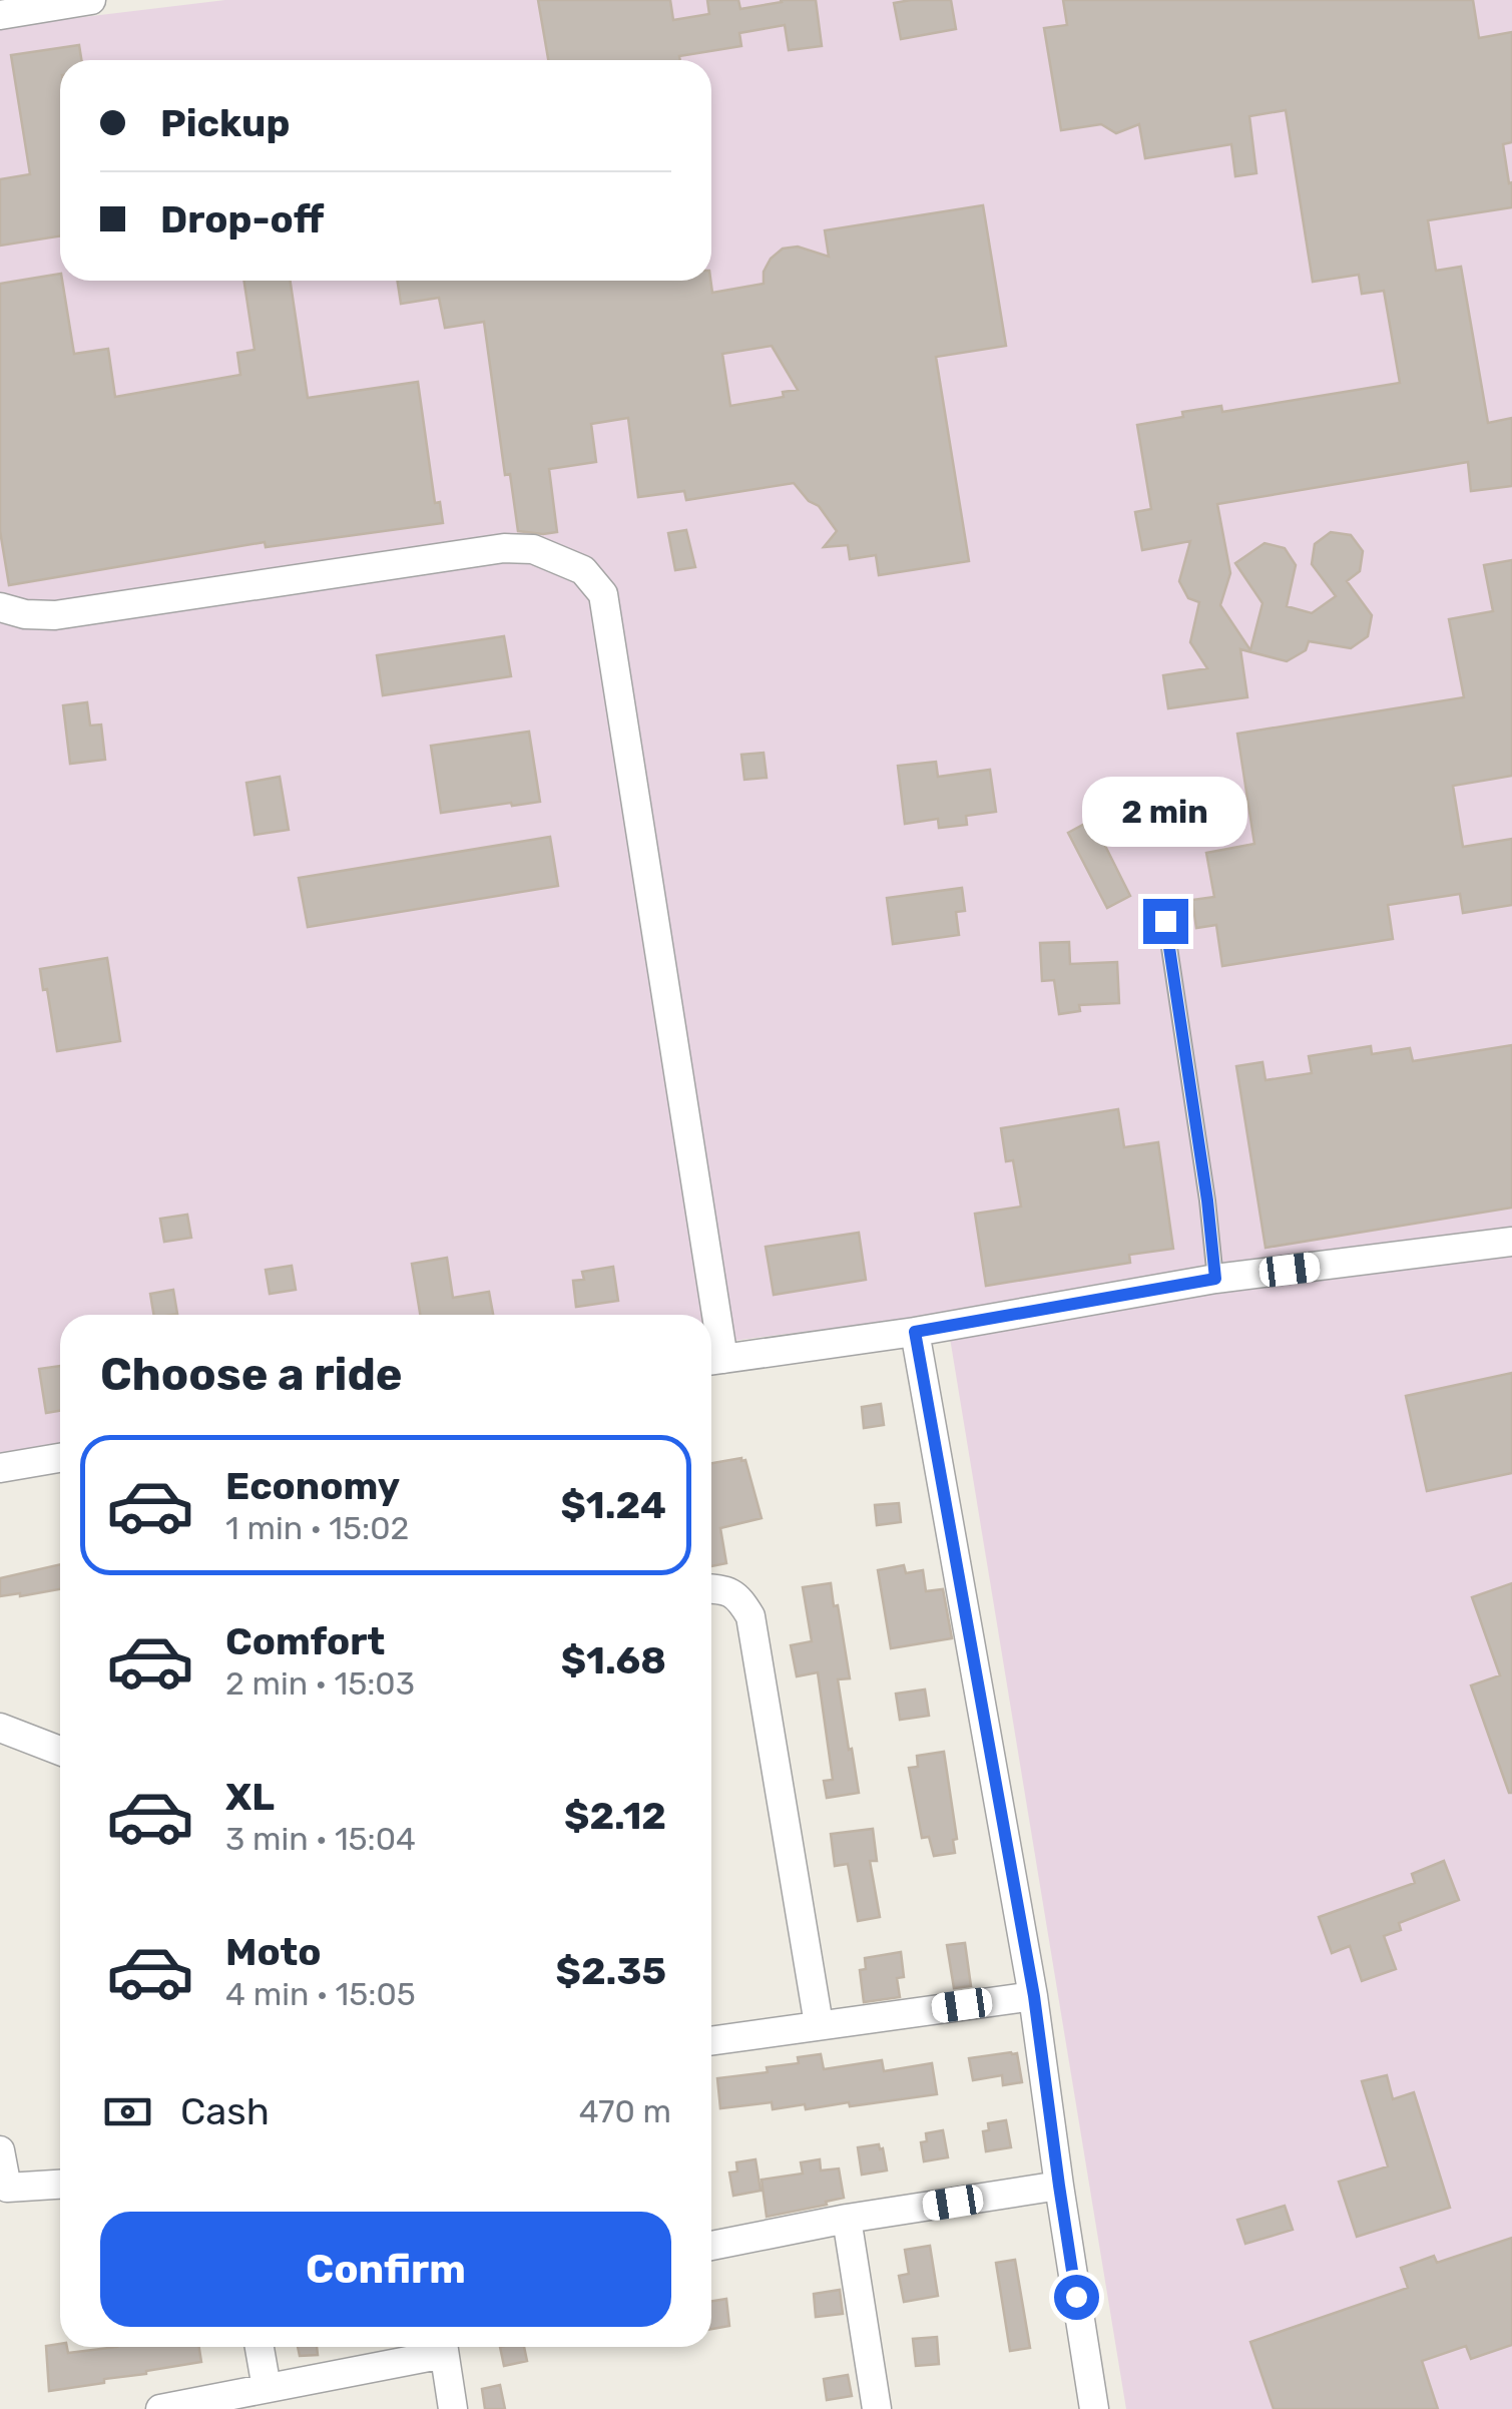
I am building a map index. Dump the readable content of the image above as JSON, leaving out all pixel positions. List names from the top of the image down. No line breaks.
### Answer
{"page":{"banner":["Pickup","Drop-off"],"bubble":"2 min","heading":"Choose a ride","list":[{"name":"Economy","note":"1 min · 15:02","value":"$1.24"},{"name":"Comfort","note":"2 min · 15:03","value":"$1.68"},{"name":"XL","note":"3 min · 15:04","value":"$2.12"},{"name":"Moto","note":"4 min · 15:05","value":"$2.35"}],"pay":["Cash","470 m"],"buttons":"Confirm"}}
